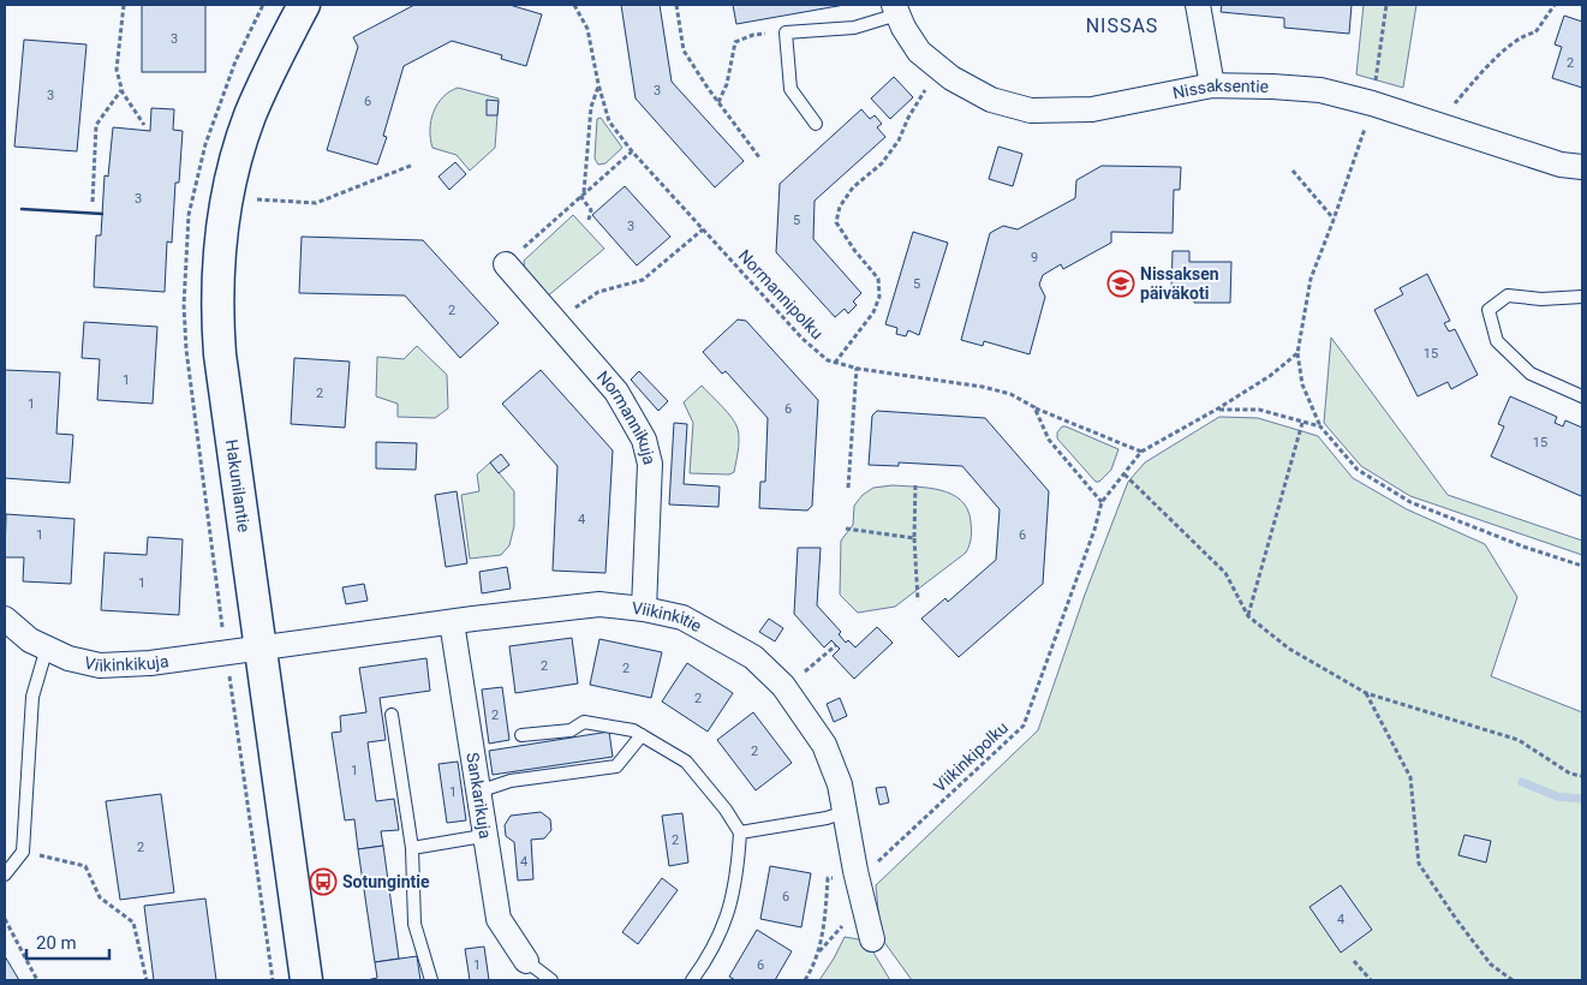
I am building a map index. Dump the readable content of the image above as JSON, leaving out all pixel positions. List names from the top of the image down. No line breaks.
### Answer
{"streets":{"street":["Nissaksentie","Normannikuja","Hakunilantie","Viikinkitie","Viikinkikuja","Sankarikuja"],"path":["Normannipolku","Viikinkipolku"]},"crossings":[["Normannikuja","Viikinkitie"],["Hakunilantie","Viikinkitie"],["Hakunilantie","Viikinkikuja"],["Viikinkitie","Viikinkikuja"],["Viikinkitie","Viikinkipolku"],["Viikinkitie","Sankarikuja"]],"districts":["NISSAS"],"places":{"school or university":["Nissaksen päiväkoti"],"bus stop":["Sotungintie"]},"house_numbers":["3","2","3","3","6","3","5","3","9","5","2","15","1","2","1","6","15","4","1","6","1","2","2","2","2","2","1","1","2","2","4","6","4","1","6"],"scale_bar":"20 m"}
